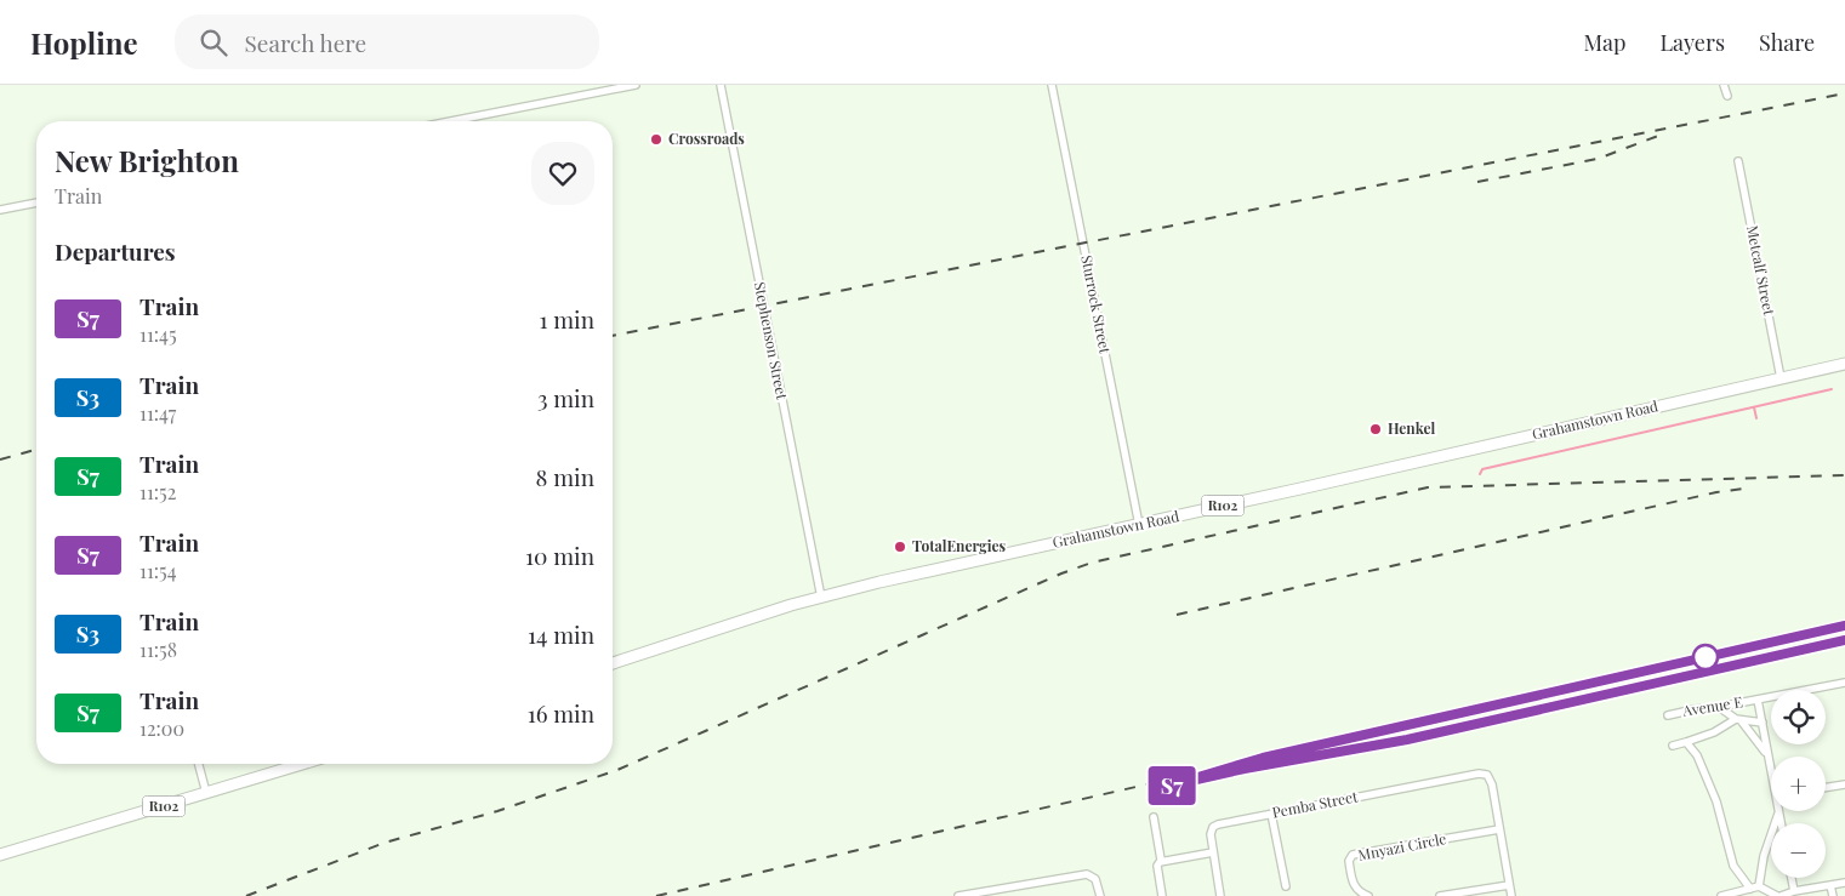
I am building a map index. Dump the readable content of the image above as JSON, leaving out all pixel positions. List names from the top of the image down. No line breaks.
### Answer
{"streets":{"main road":["Grahamstown Road","R102"],"street":["Metcalf Street","Sturrock Street","Stephenson Street","Avenue E","Pemba Street","Mnyazi Circle"]},"crossings":[["Metcalf Street","Grahamstown Road"],["Sturrock Street","Grahamstown Road"],["Stephenson Street","Grahamstown Road"],["Pemba Street","Mnyazi Circle"]],"places":["Crossroads","Henkel","TotalEnergies"],"page":{"header":"Hopline","search":"Search here","nav":["Map","Layers","Share"],"on_map":"S7","heading":[["New Brighton","Train"],"Departures"],"list":[{"mark":"S7","name":"Train","note":"11:45","value":"1 min"},{"mark":"S3","name":"Train","note":"11:47","value":"3 min"},{"mark":"S7","name":"Train","note":"11:52","value":"8 min"},{"mark":"S7","name":"Train","note":"11:54","value":"10 min"},{"mark":"S3","name":"Train","note":"11:58","value":"14 min"},{"mark":"S7","name":"Train","note":"12:00","value":"16 min"}],"map_buttons":["+","−"]}}
